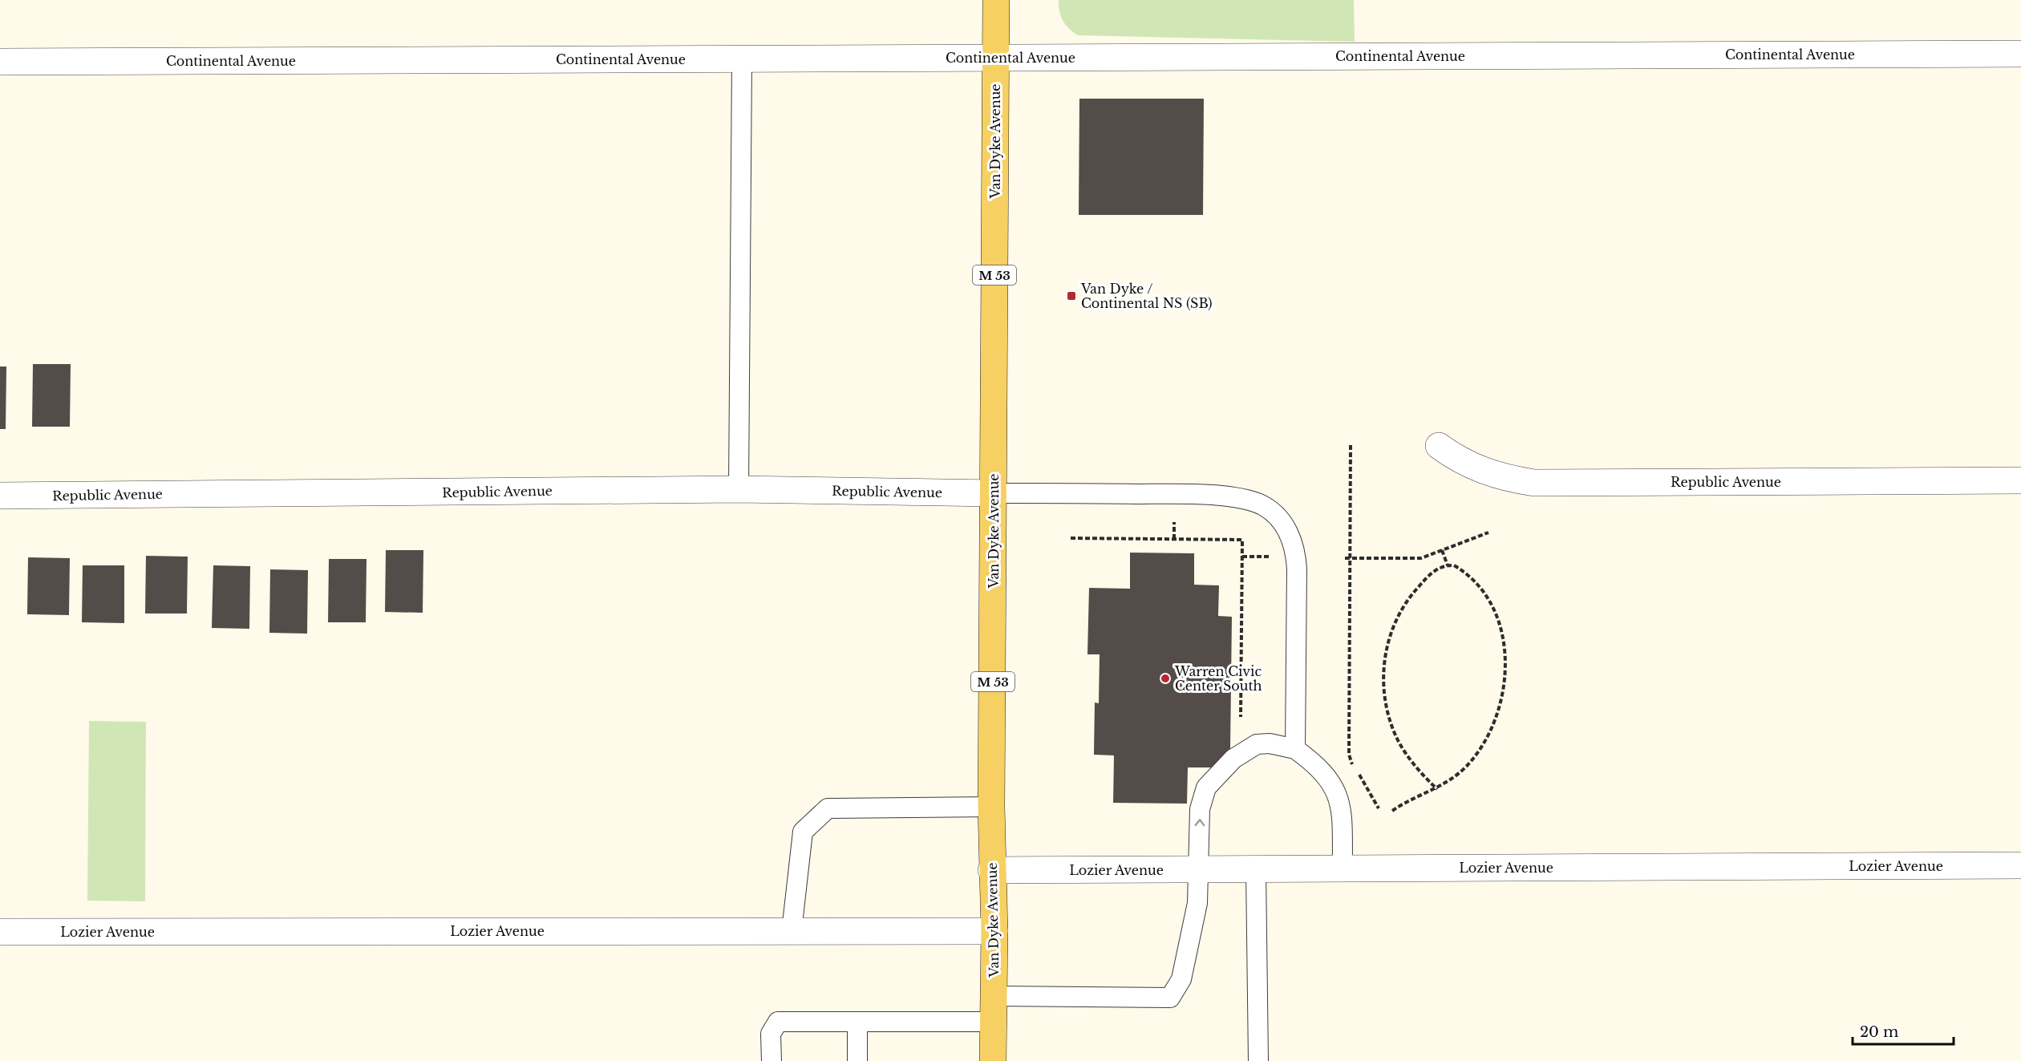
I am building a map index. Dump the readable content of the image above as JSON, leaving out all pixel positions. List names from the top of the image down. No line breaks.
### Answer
{"streets":{"main road":["Van Dyke Avenue","M 53"],"street":["Continental Avenue","Republic Avenue","Lozier Avenue"]},"crossings":[["Continental Avenue","Van Dyke Avenue"],["Van Dyke Avenue","Republic Avenue"],["Van Dyke Avenue","Lozier Avenue"]],"places":{"transit":["Van Dyke / Continental NS (SB)"],"other":["Warren Civic Center South"]},"scale_bar":"20 m"}
